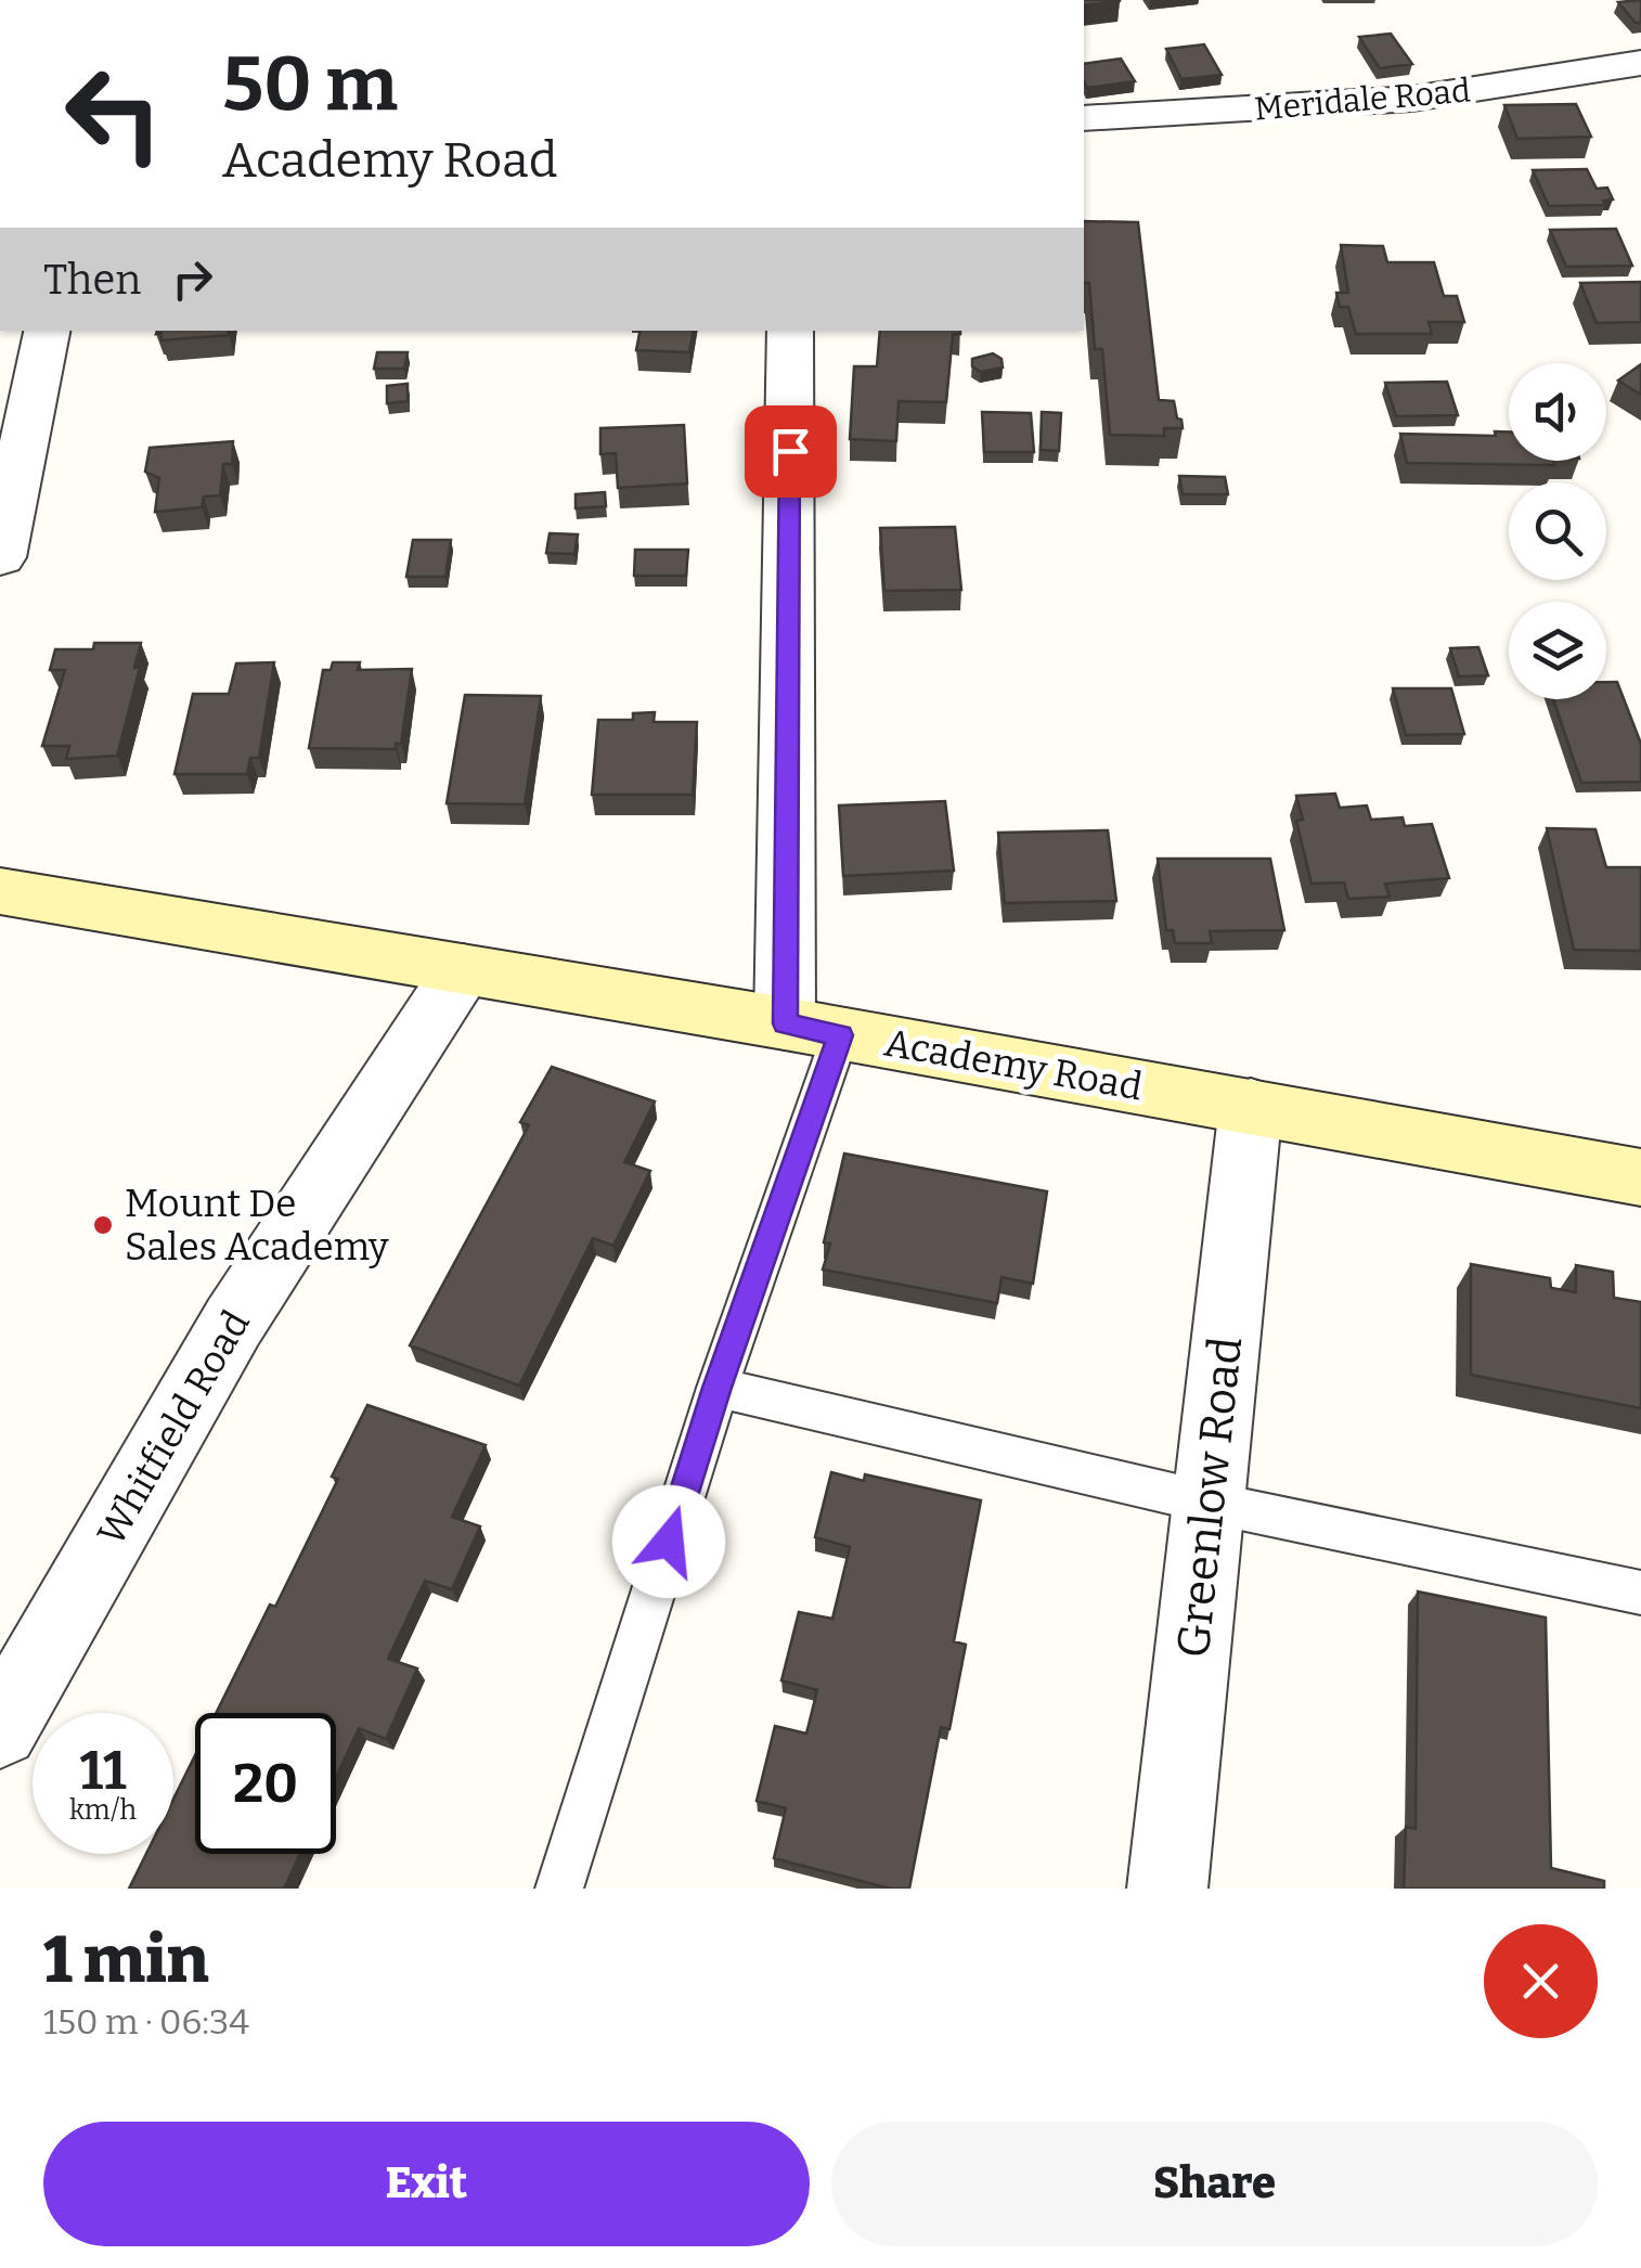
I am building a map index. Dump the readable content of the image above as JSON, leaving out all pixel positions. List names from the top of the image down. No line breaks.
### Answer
{"streets":{"main road":["Academy Road"],"street":["Meridale Road","Whitfield Road","Greenlow Road"]},"crossings":[["Academy Road","Whitfield Road"],["Academy Road","Greenlow Road"]],"places":["Mount De Sales Academy"],"page":{"turn":["50 m","Academy Road"],"then":"Then","speed":"11 km/h","limit":"20","heading":["1 min","150 m · 06:34"],"buttons":["Exit","Share"]}}
